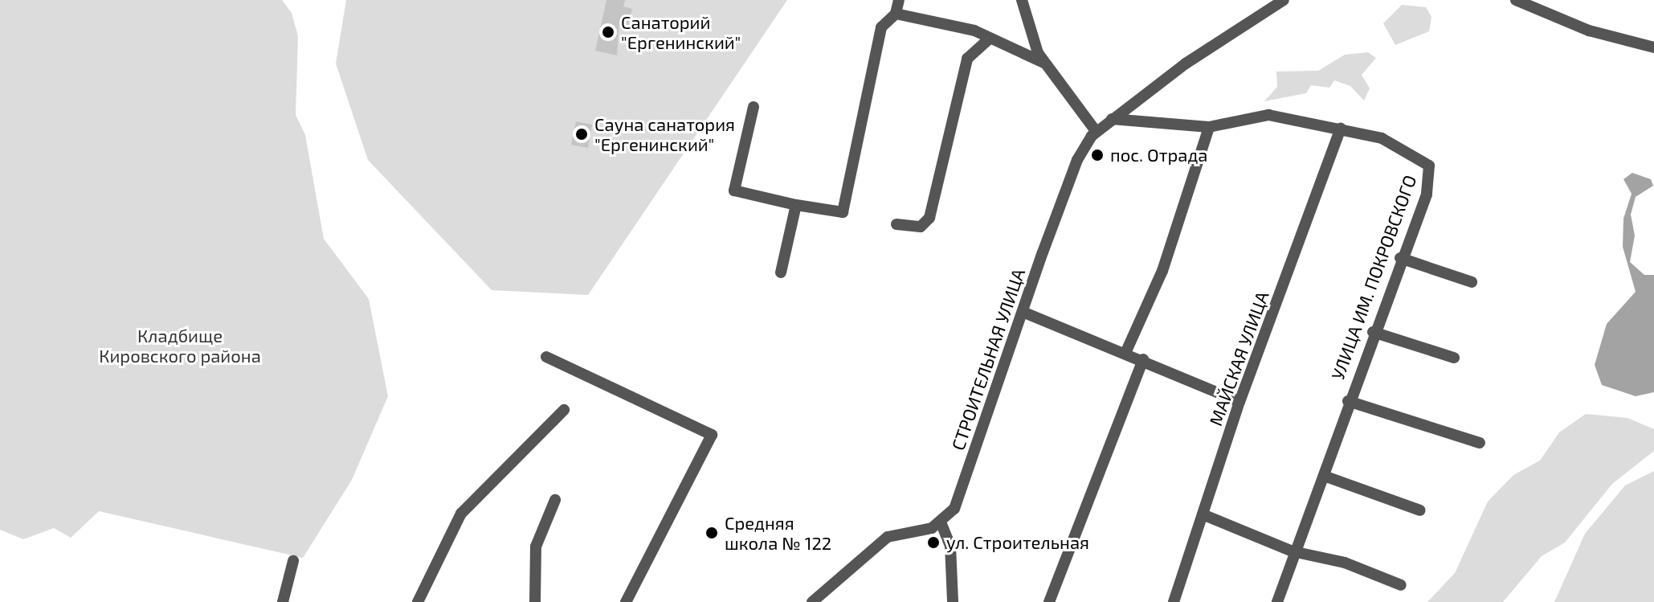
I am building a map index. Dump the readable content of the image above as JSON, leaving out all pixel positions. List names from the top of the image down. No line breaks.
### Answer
{"streets":{"street":["УЛИЦА ИМ. ПОКРОВСКОГО","МАЙСКАЯ УЛИЦА","СТРОИТЕЛЬНАЯ УЛИЦА"]},"crossings":[["УЛИЦА ИМ. ПОКРОВСКОГО","МАЙСКАЯ УЛИЦА"],["УЛИЦА ИМ. ПОКРОВСКОГО","СТРОИТЕЛЬНАЯ УЛИЦА"]],"parks":["Кладбище Кировского района"],"places":["Санаторий \"Ергенинский\"","Сауна санатория \"Ергенинский\"","пос. Отрада","Средняя школа № 122","ул. Строительная"]}
